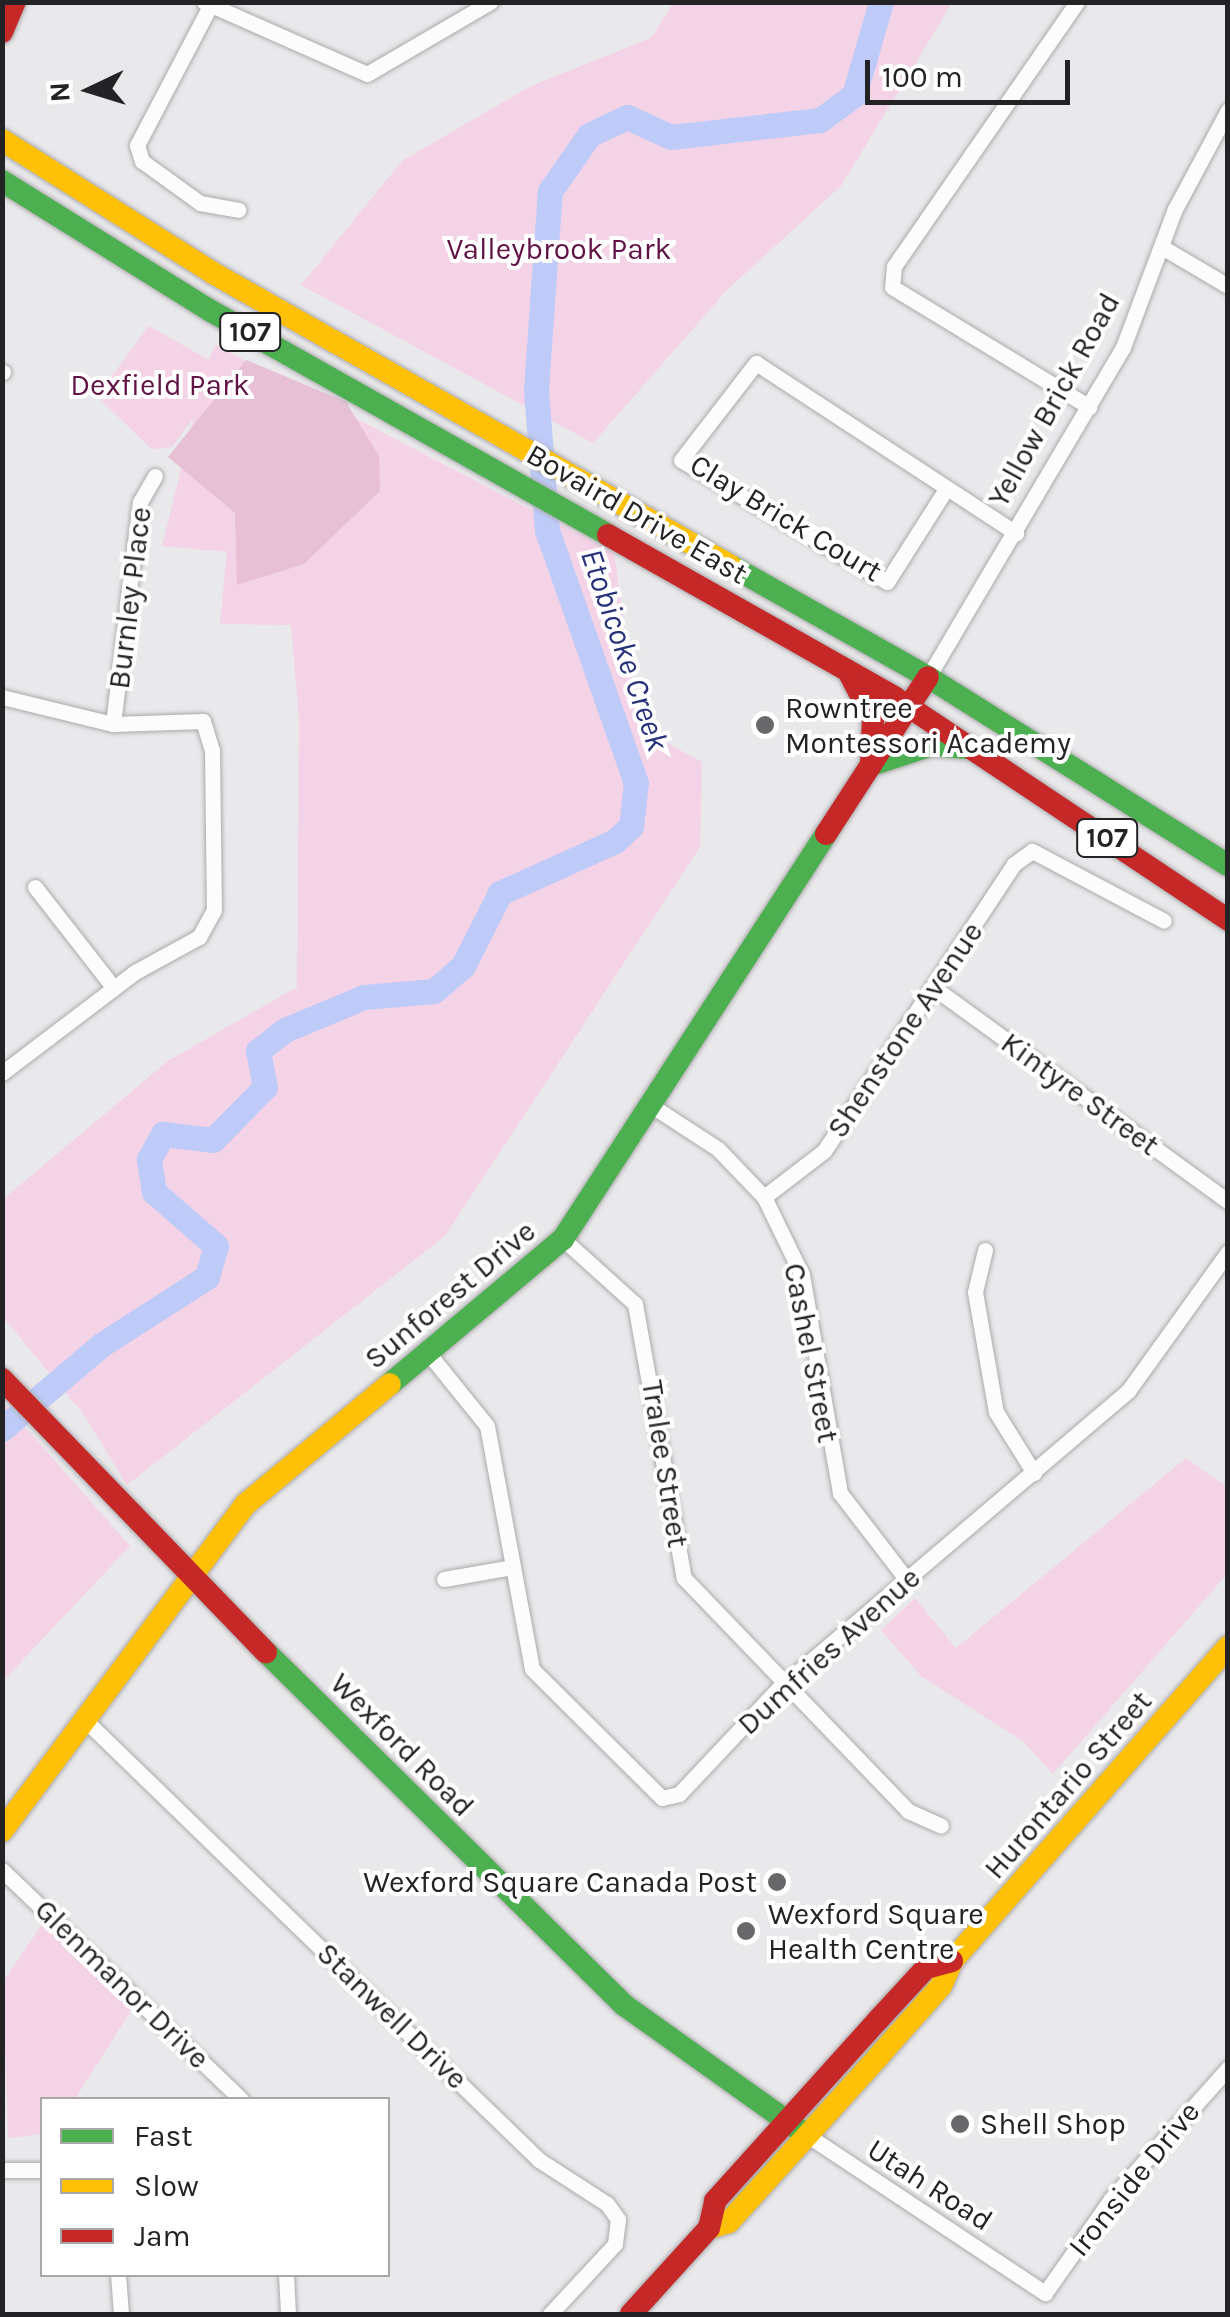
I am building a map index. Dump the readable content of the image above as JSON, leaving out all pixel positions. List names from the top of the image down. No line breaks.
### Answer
{"streets":{"main road":["107","Yellow Brick Road","Bovaird Drive East","Sunforest Drive","Wexford Road","Hurontario Street","Utah Road"],"street":["Clay Brick Court","Burnley Place","Shenstone Avenue","Kintyre Street","Cashel Street","Tralee Street","Dumfries Avenue","Glenmanor Drive","Stanwell Drive","Ironside Drive"]},"crossings":[["Yellow Brick Road","Bovaird Drive East"],["Yellow Brick Road","Clay Brick Court"],["Yellow Brick Road","Sunforest Drive"],["Bovaird Drive East","Sunforest Drive"],["Shenstone Avenue","Kintyre Street"],["Shenstone Avenue","Cashel Street"],["Sunforest Drive","Cashel Street"],["Sunforest Drive","Tralee Street"],["Sunforest Drive","Dumfries Avenue"],["Sunforest Drive","Wexford Road"],["Sunforest Drive","Stanwell Drive"],["Cashel Street","Dumfries Avenue"],["Tralee Street","Dumfries Avenue"],["Wexford Road","Hurontario Street"],["Wexford Road","Utah Road"],["Hurontario Street","Utah Road"],["Ironside Drive","Utah Road"]],"water":["Etobicoke Creek"],"parks":["Valleybrook Park","Dexfield Park"],"places":["Rowntree Montessori Academy","Wexford Square Canada Post","Wexford Square Health Centre","Shell Shop"],"legend":["Fast","Slow","Jam"],"scale_bar":"100 m","north":"left"}
